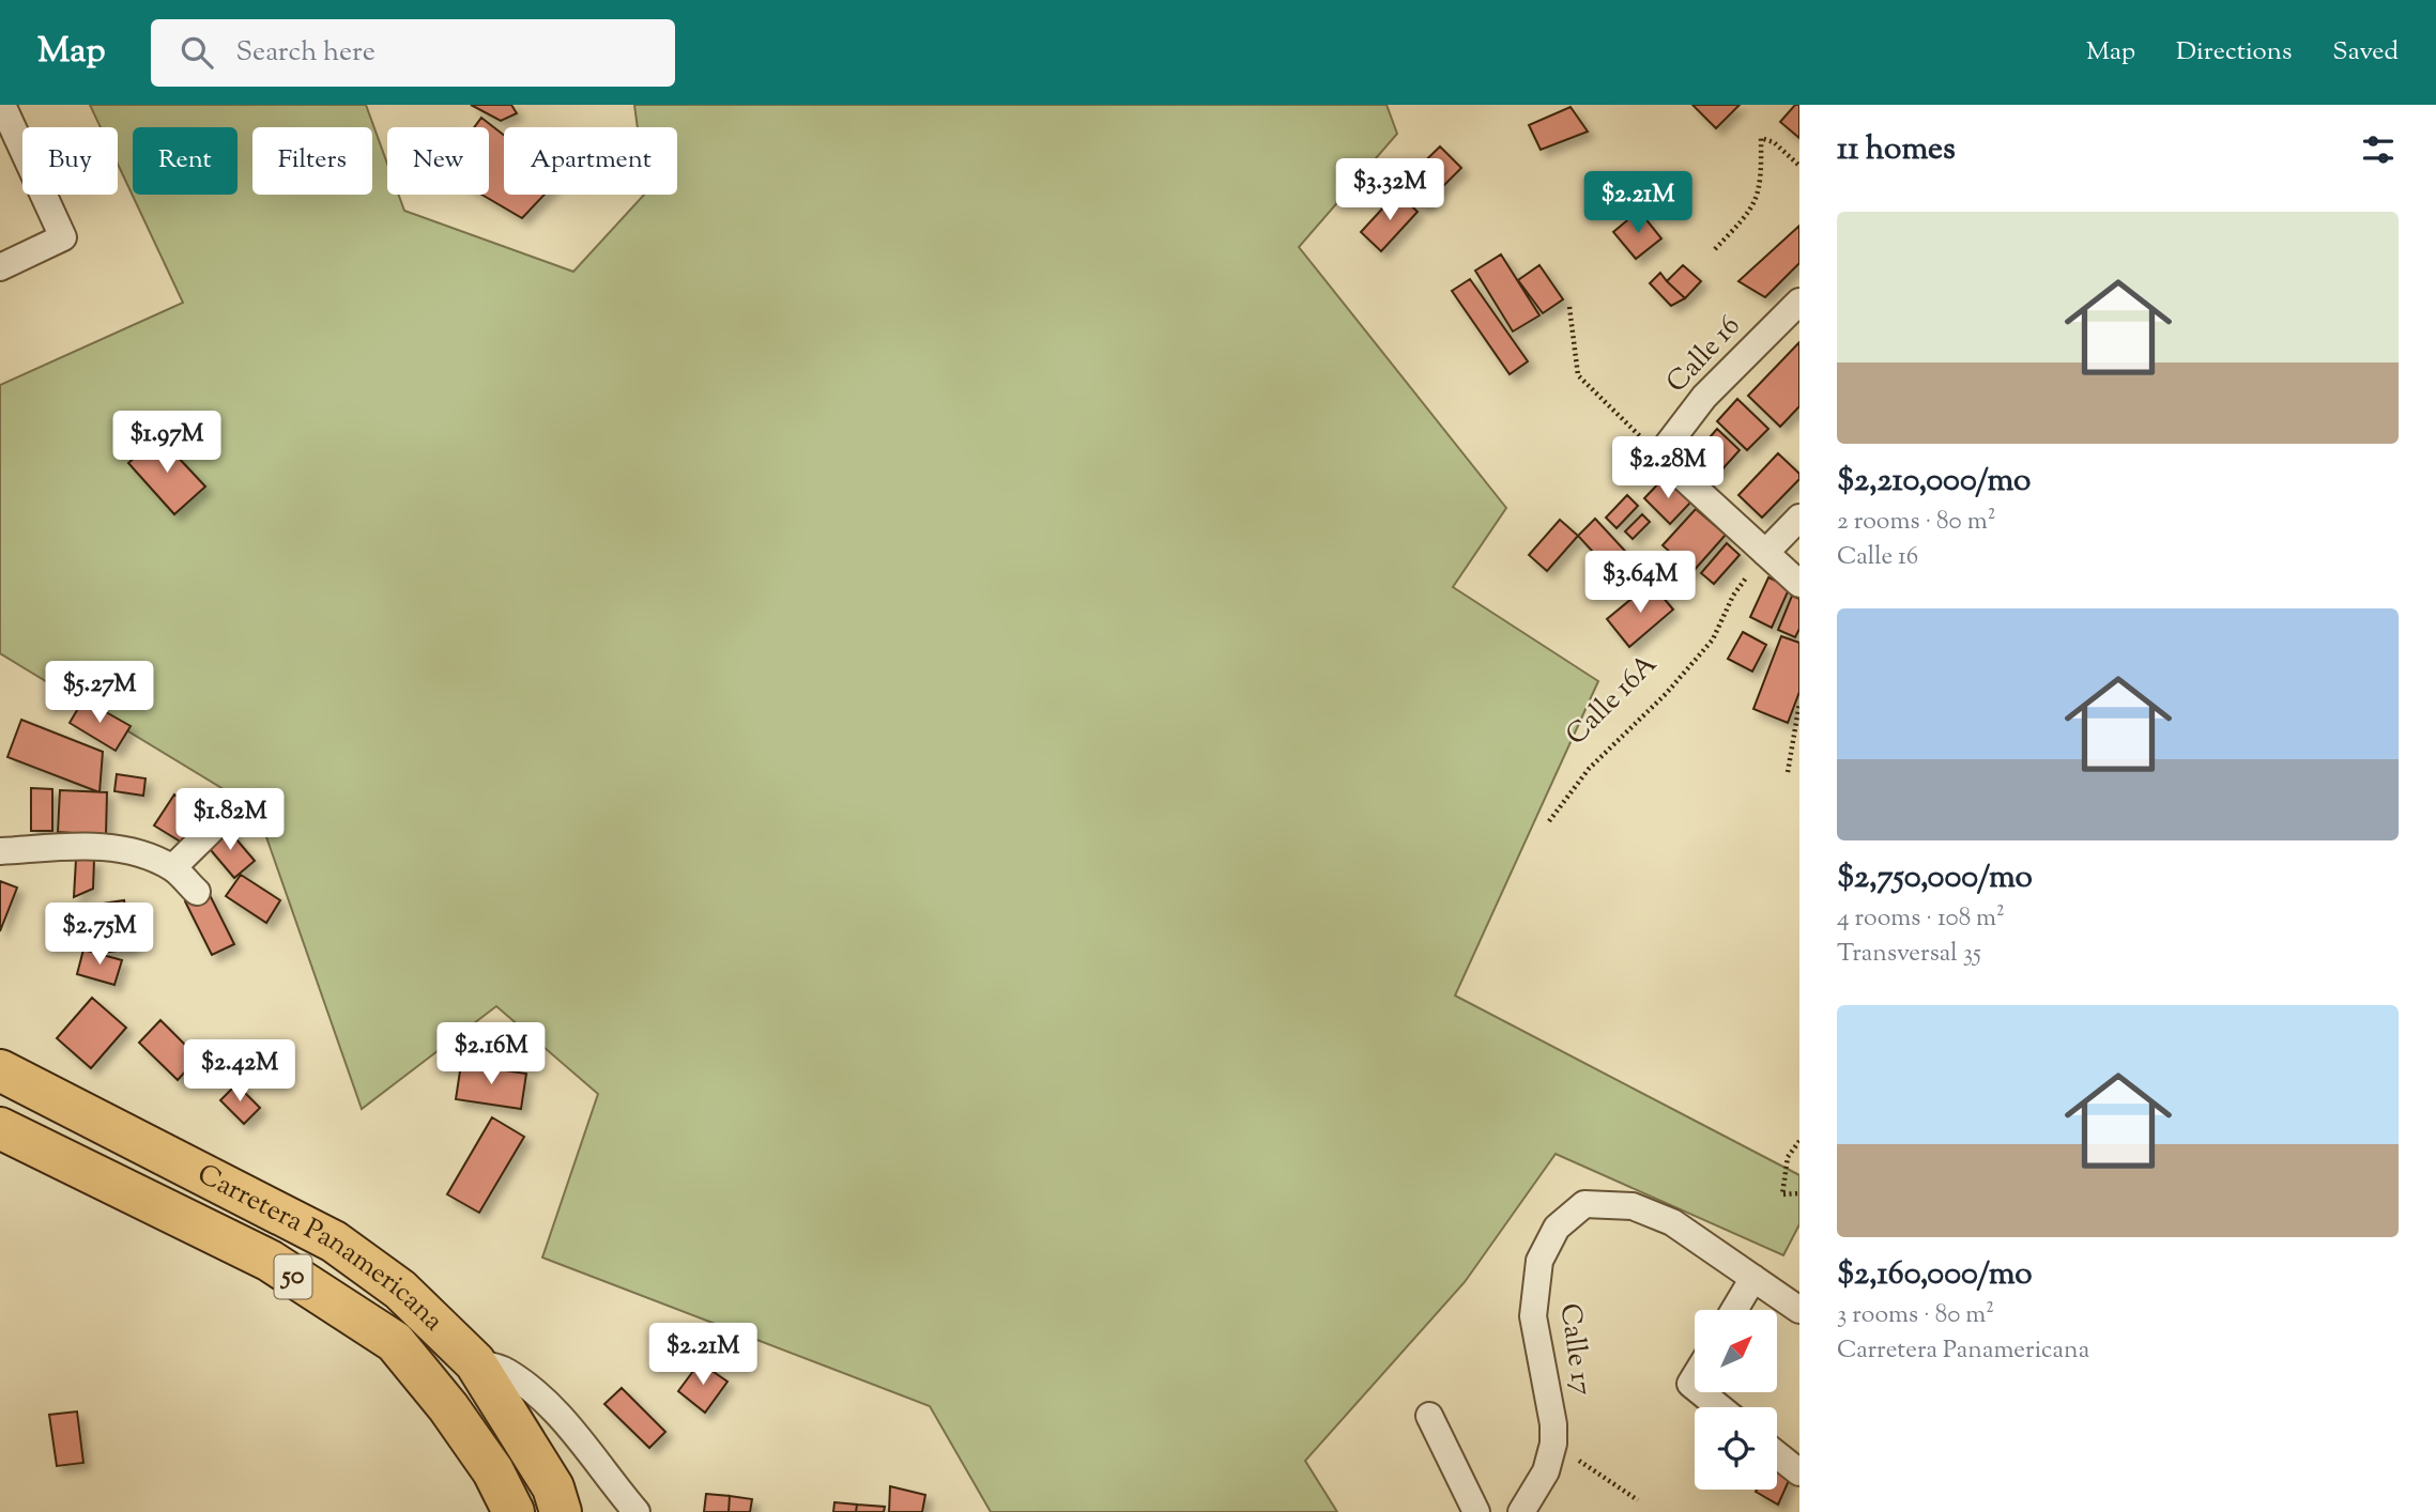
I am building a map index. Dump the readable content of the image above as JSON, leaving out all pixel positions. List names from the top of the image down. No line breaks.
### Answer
{"streets":{"highway":["Carretera Panamericana","50"],"street":["Calle 16","Calle 17"],"path":["Calle 16A"]},"north":"top right","page":{"header":"Map","search":"Search here","nav":["Map","Directions","Saved"],"heading":"11 homes","chip":["Buy","Rent","Filters","New","Apartment"],"price":["$3.32M","$2.21M","$1.97M","$2.28M","$3.64M","$5.27M","$1.82M","$2.75M","$2.16M","$2.42M","$2.21M"],"list":[{"name":"$2,210,000/mo","note":"2 rooms · 80 m² · Calle 16"},{"name":"$2,750,000/mo","note":"4 rooms · 108 m² · Transversal 35"},{"name":"$2,160,000/mo","note":"3 rooms · 80 m² · Carretera Panamericana"}]}}
